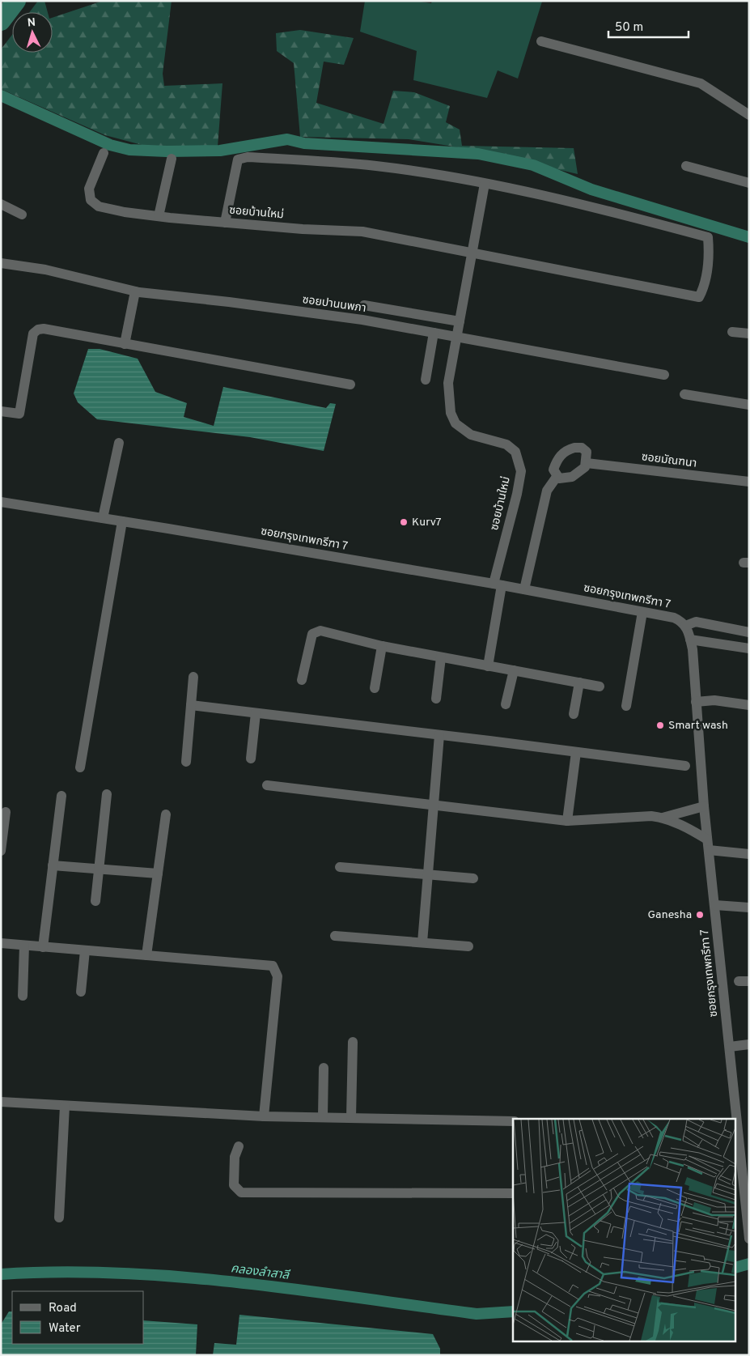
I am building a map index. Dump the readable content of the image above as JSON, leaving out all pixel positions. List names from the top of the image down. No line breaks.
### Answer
{"streets":{"street":["ซอยบ้านใหม่","ซอยปานนพภา","ซอยมัณฑนา","ซอยกรุงเทพกรีฑา 7"]},"crossings":[["ซอยบ้านใหม่","ซอยปานนพภา"],["ซอยบ้านใหม่","ซอยกรุงเทพกรีฑา 7"]],"water":["คลองลำสาลี"],"places":["Kurv7","Smart wash","Ganesha"],"legend":["Road","Water"],"scale_bar":"50 m","north":"top"}
